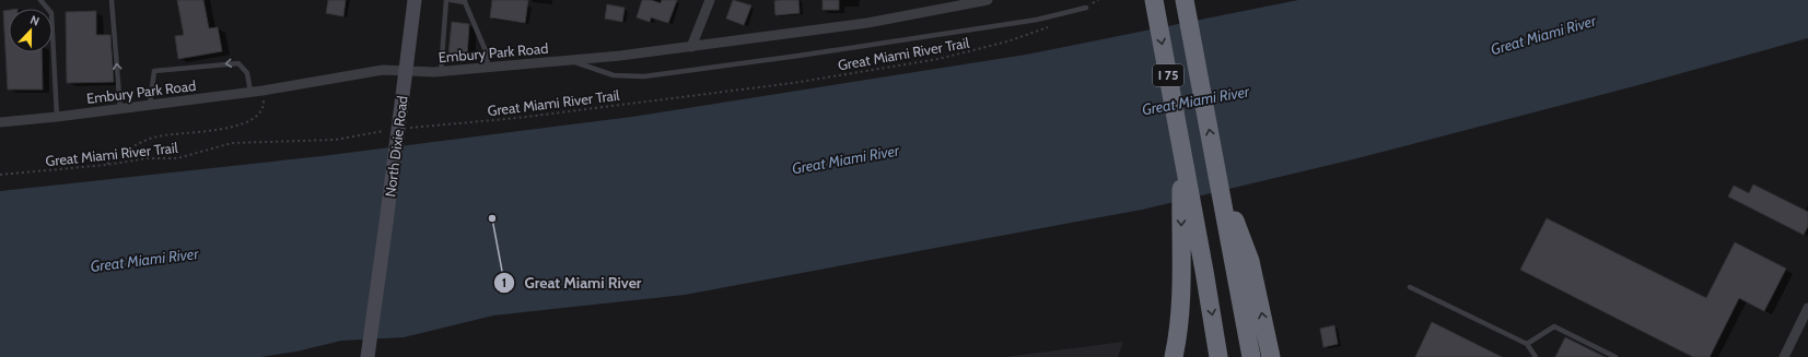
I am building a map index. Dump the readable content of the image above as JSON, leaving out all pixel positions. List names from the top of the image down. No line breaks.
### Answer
{"streets":{"highway":["I 75"],"main road":["North Dixie Road"],"street":["Embury Park Road"],"path":["Great Miami River Trail"]},"crossings":[["Embury Park Road","North Dixie Road"]],"water":["Great Miami River"],"places":["Great Miami River"],"north":"top"}
